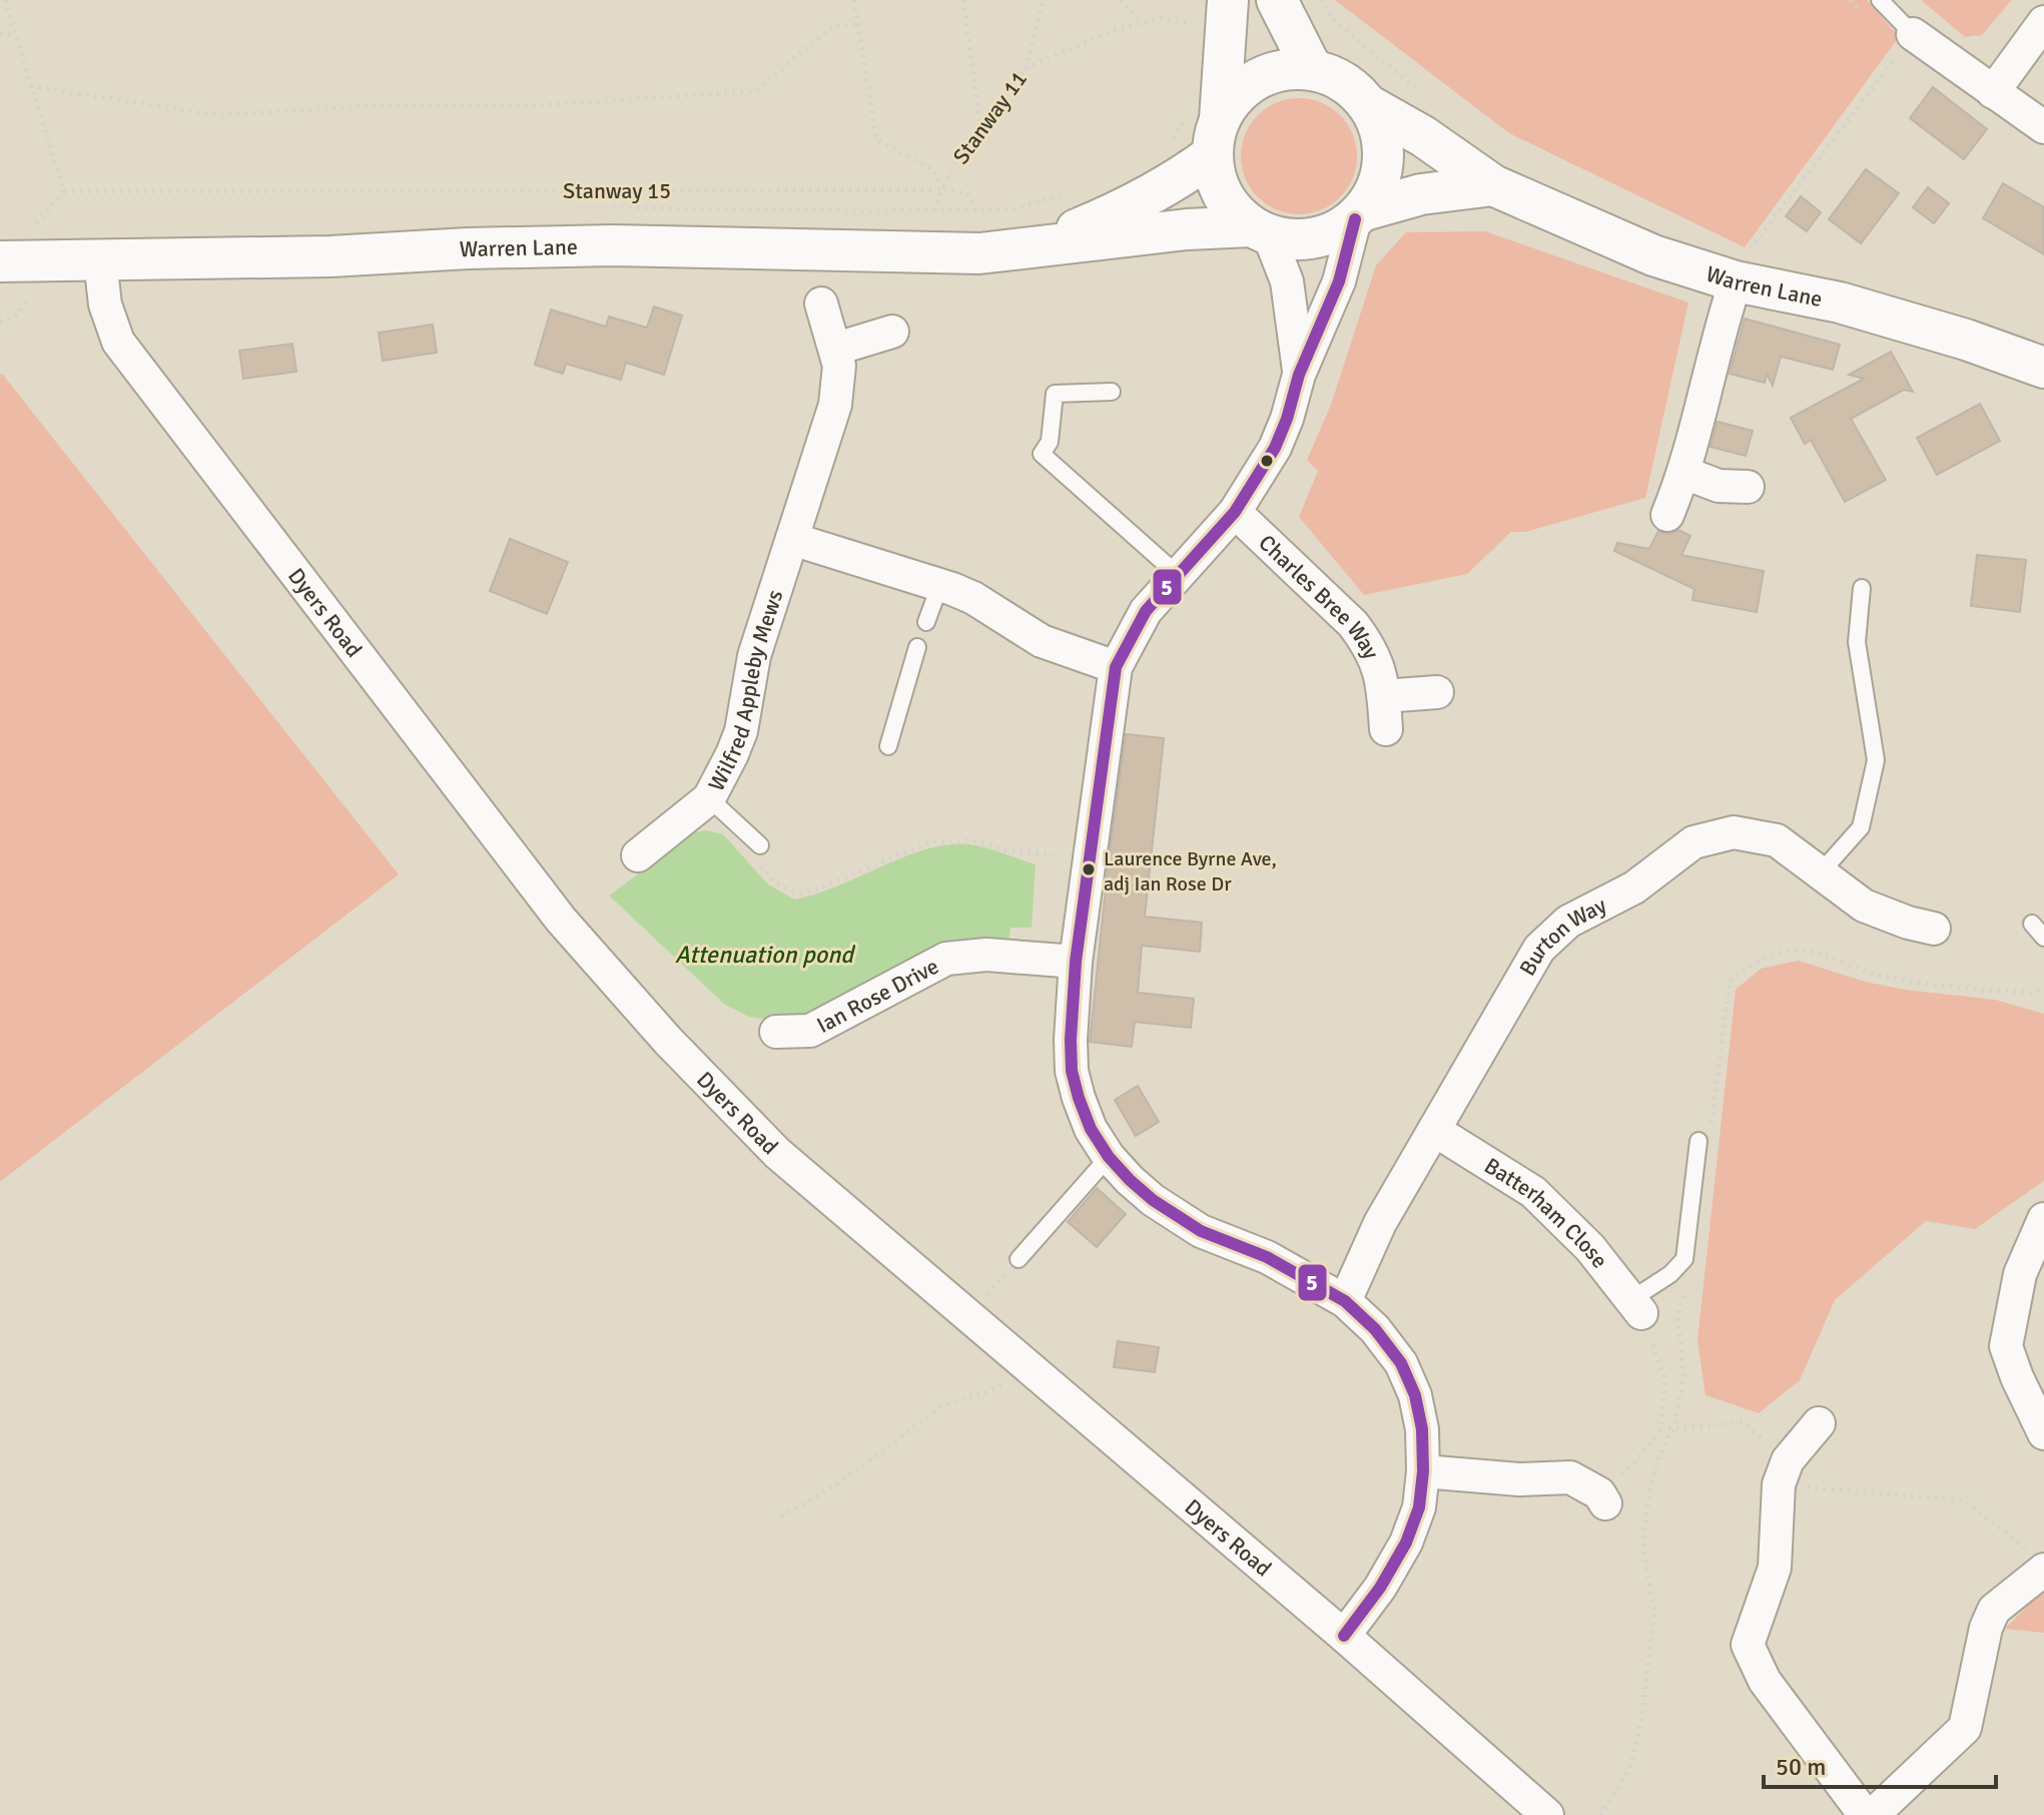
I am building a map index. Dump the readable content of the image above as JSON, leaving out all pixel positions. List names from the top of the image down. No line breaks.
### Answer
{"streets":{"street":["Warren Lane","Charles Bree Way","Dyers Road","Wilfred Appleby Mews","Burton Way","Ian Rose Drive","Batterham Close"],"path":["Stanway 11","Stanway 15"]},"crossings":[["Stanway 11","Stanway 15"],["Warren Lane","Dyers Road"],["Burton Way","Batterham Close"]],"water":["Attenuation pond"],"places":["Laurence Byrne Ave, adj Ian Rose Dr"],"lines":["transit line 5"],"scale_bar":"50 m"}
